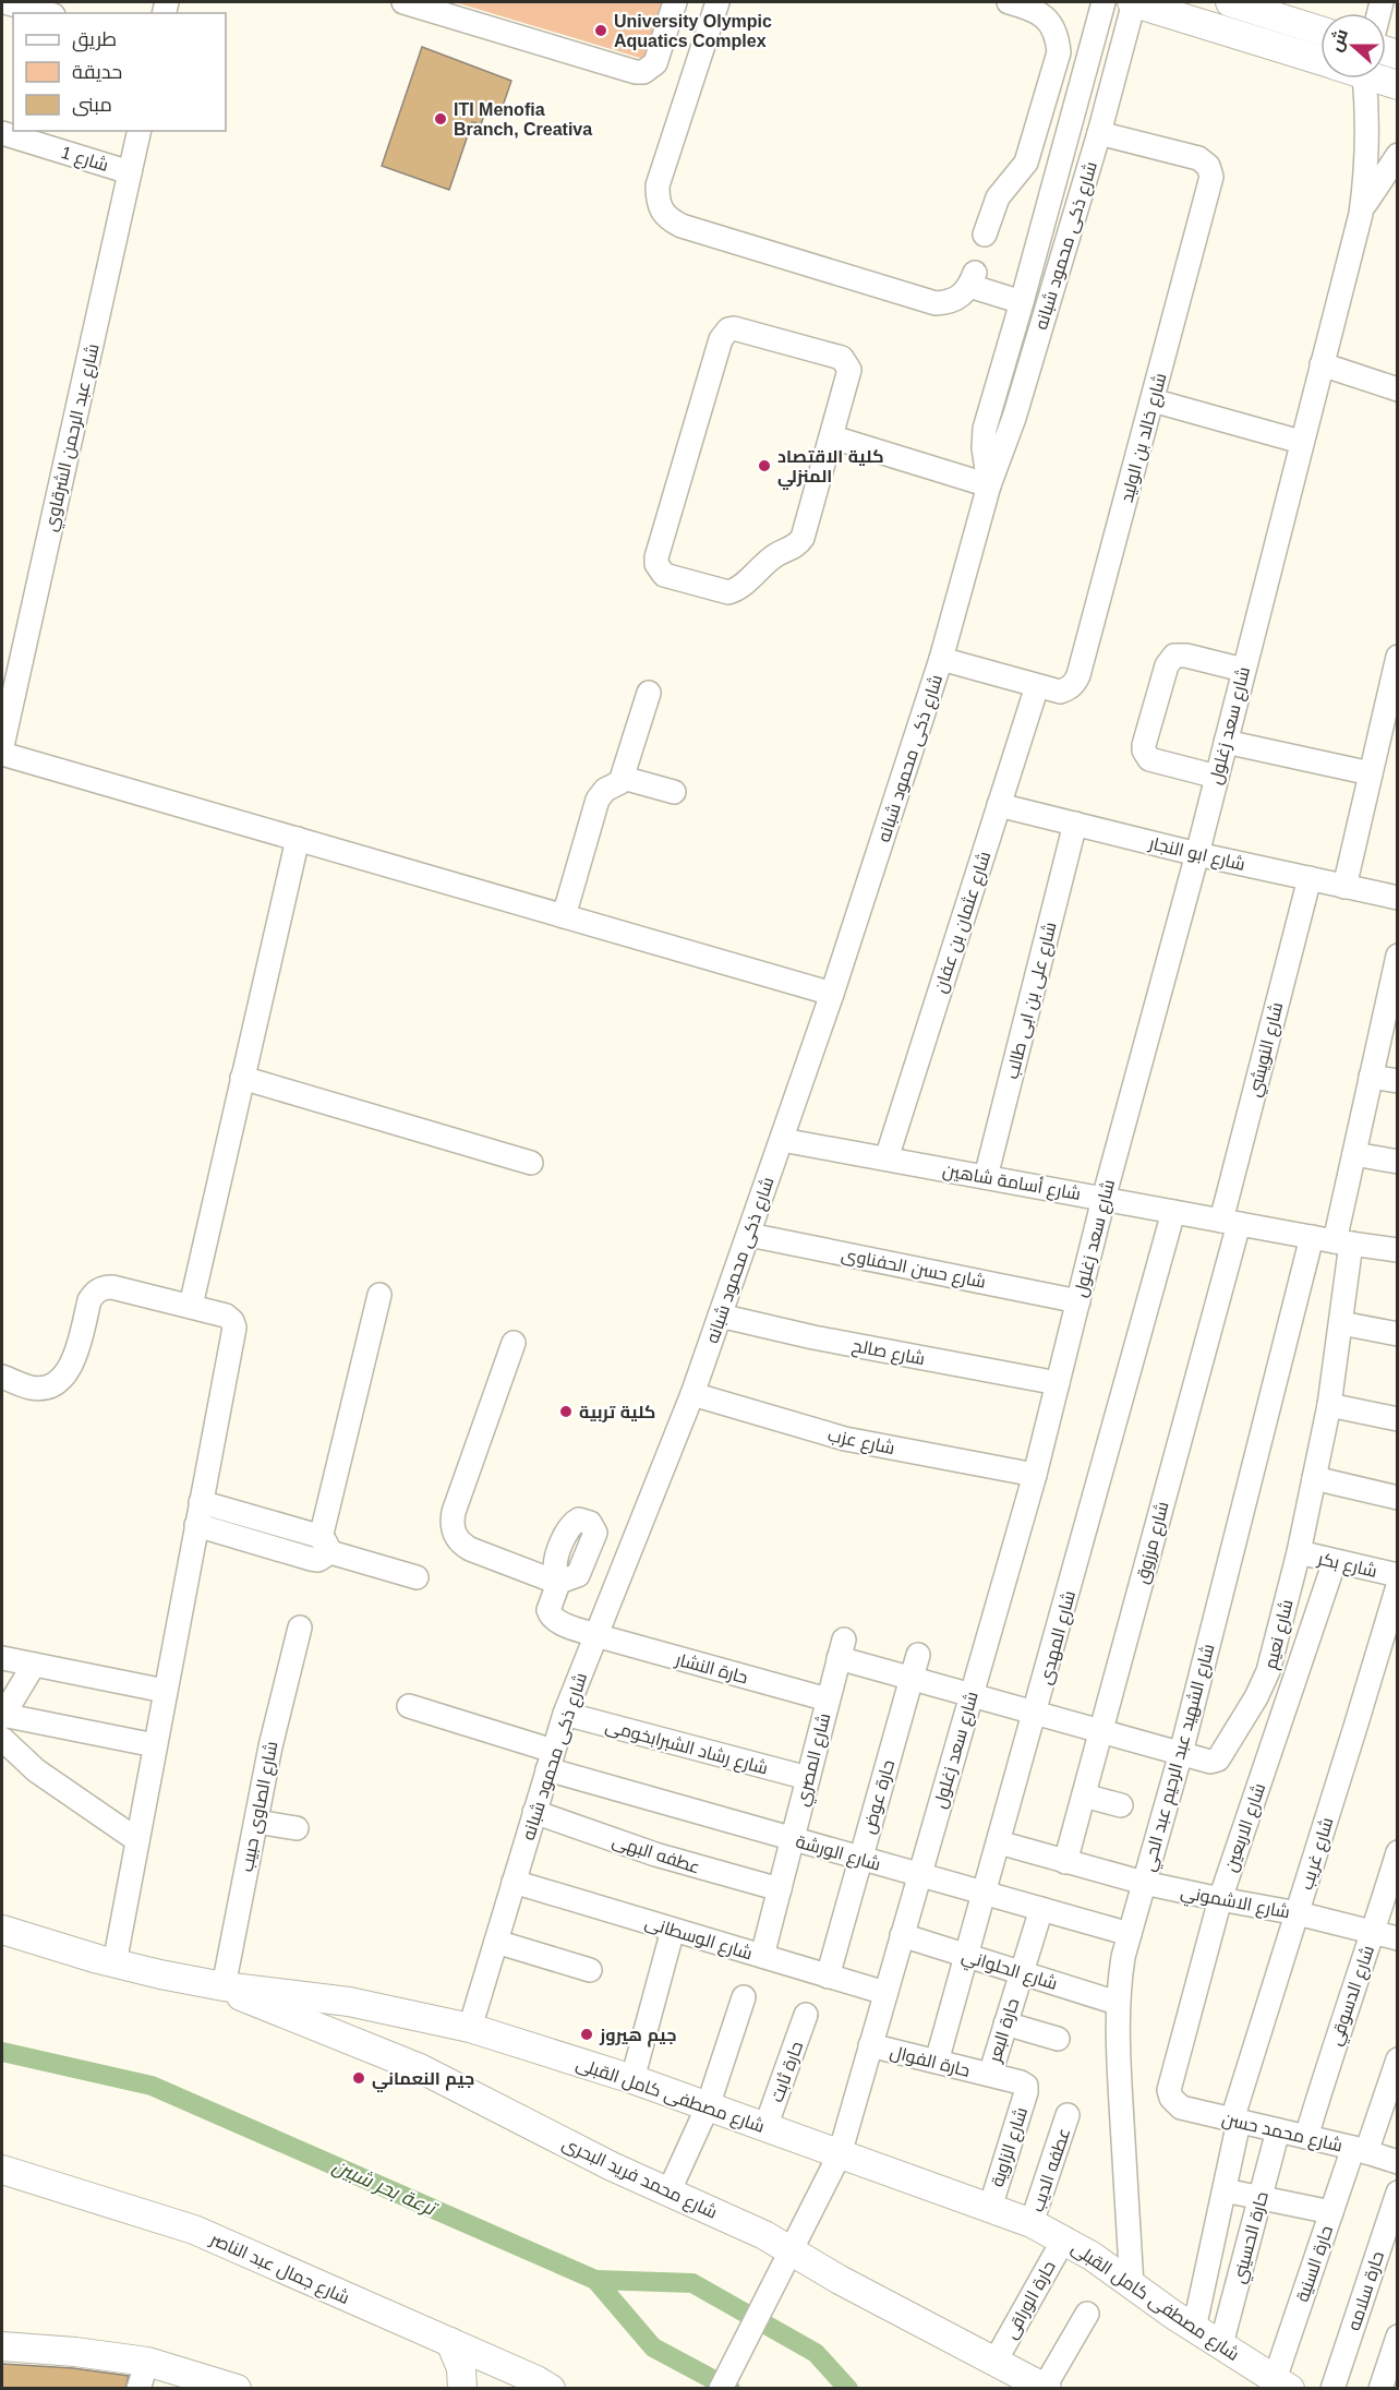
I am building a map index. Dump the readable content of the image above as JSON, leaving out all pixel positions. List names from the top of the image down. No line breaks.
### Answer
{"streets":{"main road":["شارع مصطفى كامل القبلى","شارع محمد فريد البحرى","شارع جمال عبد الناصر"],"street":["شارع 1","شارع ذكى محمود شبانه","شارع عبد الرحمن الشرقاوي","شارع خالد بن الوليد","شارع سعد زغلول","شارع ابو النجار","شارع عثمان بن عفان","شارع على بن ابى طالب","شارع النويشي","شارع أسامة شاهين","شارع حسن الحفناوى","شارع صالح","شارع عزب","شارع مرزوق","شارع بكر","شارع نعيم","شارع المهدى","حارة النشار","شارع رشاد الشبرابخومى","شارع الشهيد عبد الرحيم عبد الحي","شارع المصري","حارة عوض","شارع الصاوى حبيب","شارع الاربعين","شارع الورشة","عطفه البهى","شارع غريب","شارع الاشموني","شارع الوسطانى","شارع الحلواني","شارع الدسوقي","حارة البعر","حارة الفوال","حارة ثابت","شارع محمد حسن","شارع الزاوية","عطفه الديب","حارة الحسيني","حارة السنية","حارة سلامه","حارة الوراقى"]},"crossings":[["شارع 1","شارع عبد الرحمن الشرقاوي"],["شارع ذكى محمود شبانه","شارع خالد بن الوليد"],["شارع ذكى محمود شبانه","شارع أسامة شاهين"],["شارع ذكى محمود شبانه","شارع حسن الحفناوى"],["شارع ذكى محمود شبانه","شارع صالح"],["شارع ذكى محمود شبانه","شارع عزب"],["شارع ذكى محمود شبانه","حارة النشار"],["شارع ذكى محمود شبانه","شارع رشاد الشبرابخومى"],["شارع ذكى محمود شبانه","شارع الورشة"],["شارع ذكى محمود شبانه","عطفه البهى"],["شارع ذكى محمود شبانه","شارع الوسطانى"],["شارع ذكى محمود شبانه","شارع مصطفى كامل القبلى"],["شارع خالد بن الوليد","شارع عثمان بن عفان"],["شارع سعد زغلول","شارع ابو النجار"],["شارع سعد زغلول","شارع أسامة شاهين"],["شارع سعد زغلول","شارع حسن الحفناوى"],["شارع سعد زغلول","شارع صالح"],["شارع سعد زغلول","شارع عزب"],["شارع سعد زغلول","شارع نعيم"],["شارع سعد زغلول","شارع الورشة"],["شارع سعد زغلول","شارع الوسطانى"],["شارع سعد زغلول","شارع الحلواني"],["شارع سعد زغلول","حارة الفوال"],["شارع سعد زغلول","شارع مصطفى كامل القبلى"],["شارع سعد زغلول","شارع محمد فريد البحرى"],["شارع ابو النجار","شارع عثمان بن عفان"],["شارع ابو النجار","شارع على بن ابى طالب"],["شارع ابو النجار","شارع النويشي"],["شارع عثمان بن عفان","شارع أسامة شاهين"],["شارع على بن ابى طالب","شارع أسامة شاهين"],["شارع النويشي","شارع أسامة شاهين"],["شارع النويشي","شارع مرزوق"],["شارع أسامة شاهين","شارع مرزوق"],["شارع أسامة شاهين","شارع نعيم"],["شارع أسامة شاهين","شارع المهدى"],["شارع أسامة شاهين","شارع الشهيد عبد الرحيم عبد الحي"],["شارع مرزوق","شارع نعيم"],["شارع مرزوق","شارع الاشموني"],["شارع بكر","شارع نعيم"],["شارع بكر","شارع الاربعين"],["شارع نعيم","شارع المهدى"],["شارع نعيم","شارع الشهيد عبد الرحيم عبد الحي"],["شارع نعيم","شارع المصري"],["شارع نعيم","حارة عوض"],["شارع المهدى","شارع الورشة"],["شارع المهدى","شارع الاشموني"],["شارع المهدى","شارع الحلواني"],["شارع المهدى","حارة الفوال"],["حارة النشار","شارع المصري"],["شارع رشاد الشبرابخومى","شارع المصري"],["شارع الشهيد عبد الرحيم عبد الحي","شارع الورشة"],["شارع الشهيد عبد الرحيم عبد الحي","شارع الاشموني"],["شارع الشهيد عبد الرحيم عبد الحي","شارع الحلواني"],["شارع الشهيد عبد الرحيم عبد الحي","شارع مصطفى كامل القبلى"],["شارع المصري","شارع الورشة"],["شارع المصري","عطفه البهى"],["شارع المصري","شارع الوسطانى"],["حارة عوض","شارع الورشة"],["حارة عوض","شارع الوسطانى"],["شارع الصاوى حبيب","شارع مصطفى كامل القبلى"],["شارع الصاوى حبيب","شارع محمد فريد البحرى"],["شارع الاربعين","شارع الاشموني"],["شارع الاربعين","شارع محمد حسن"],["شارع الورشة","حارة البعر"],["شارع غريب","شارع الاشموني"],["شارع غريب","شارع مصطفى كامل القبلى"],["شارع غريب","شارع محمد حسن"],["شارع الاشموني","شارع الدسوقي"],["شارع الحلواني","حارة البعر"],["شارع الدسوقي","شارع محمد حسن"],["حارة البعر","حارة الفوال"],["حارة الفوال","شارع الزاوية"],["حارة ثابت","شارع مصطفى كامل القبلى"],["شارع مصطفى كامل القبلى","شارع الزاوية"],["شارع مصطفى كامل القبلى","عطفه الديب"],["شارع مصطفى كامل القبلى","شارع محمد فريد البحرى"],["شارع مصطفى كامل القبلى","حارة الحسيني"],["شارع مصطفى كامل القبلى","حارة السنية"],["شارع مصطفى كامل القبلى","حارة الوراقى"],["شارع محمد حسن","حارة الحسيني"],["شارع محمد حسن","حارة السنية"],["شارع محمد فريد البحرى","حارة الوراقى"]],"water":["ترعة بحر شبين"],"places":["University Olympic Aquatics Complex","ITI Menofia Branch, Creativa","كلية الاقتصاد المنزلي","كلية تربية","جيم هيروز","جيم النعماني"],"legend":["طريق","حديقة","مبنى"],"north":"left"}
